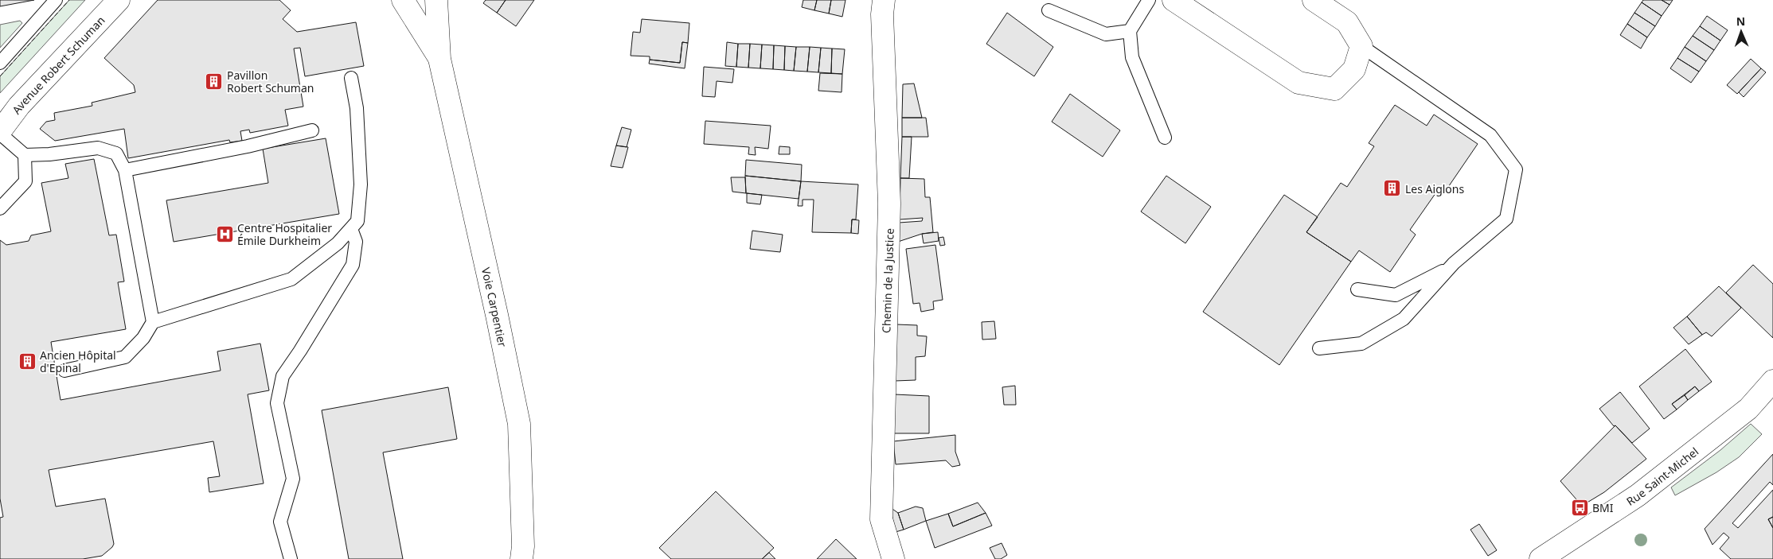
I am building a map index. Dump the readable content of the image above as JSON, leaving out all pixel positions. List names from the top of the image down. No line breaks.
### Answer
{"streets":{"street":["Avenue Robert Schuman","Chemin de la Justice","Voie Carpentier","Rue Saint-Michel"]},"places":{"building":["Pavillon Robert Schuman","Les Aiglons","Ancien Hôpital d'Epinal"],"hospital":["Centre Hospitalier Émile Durkheim"],"bus stop":["BMI"]},"north":"top"}
